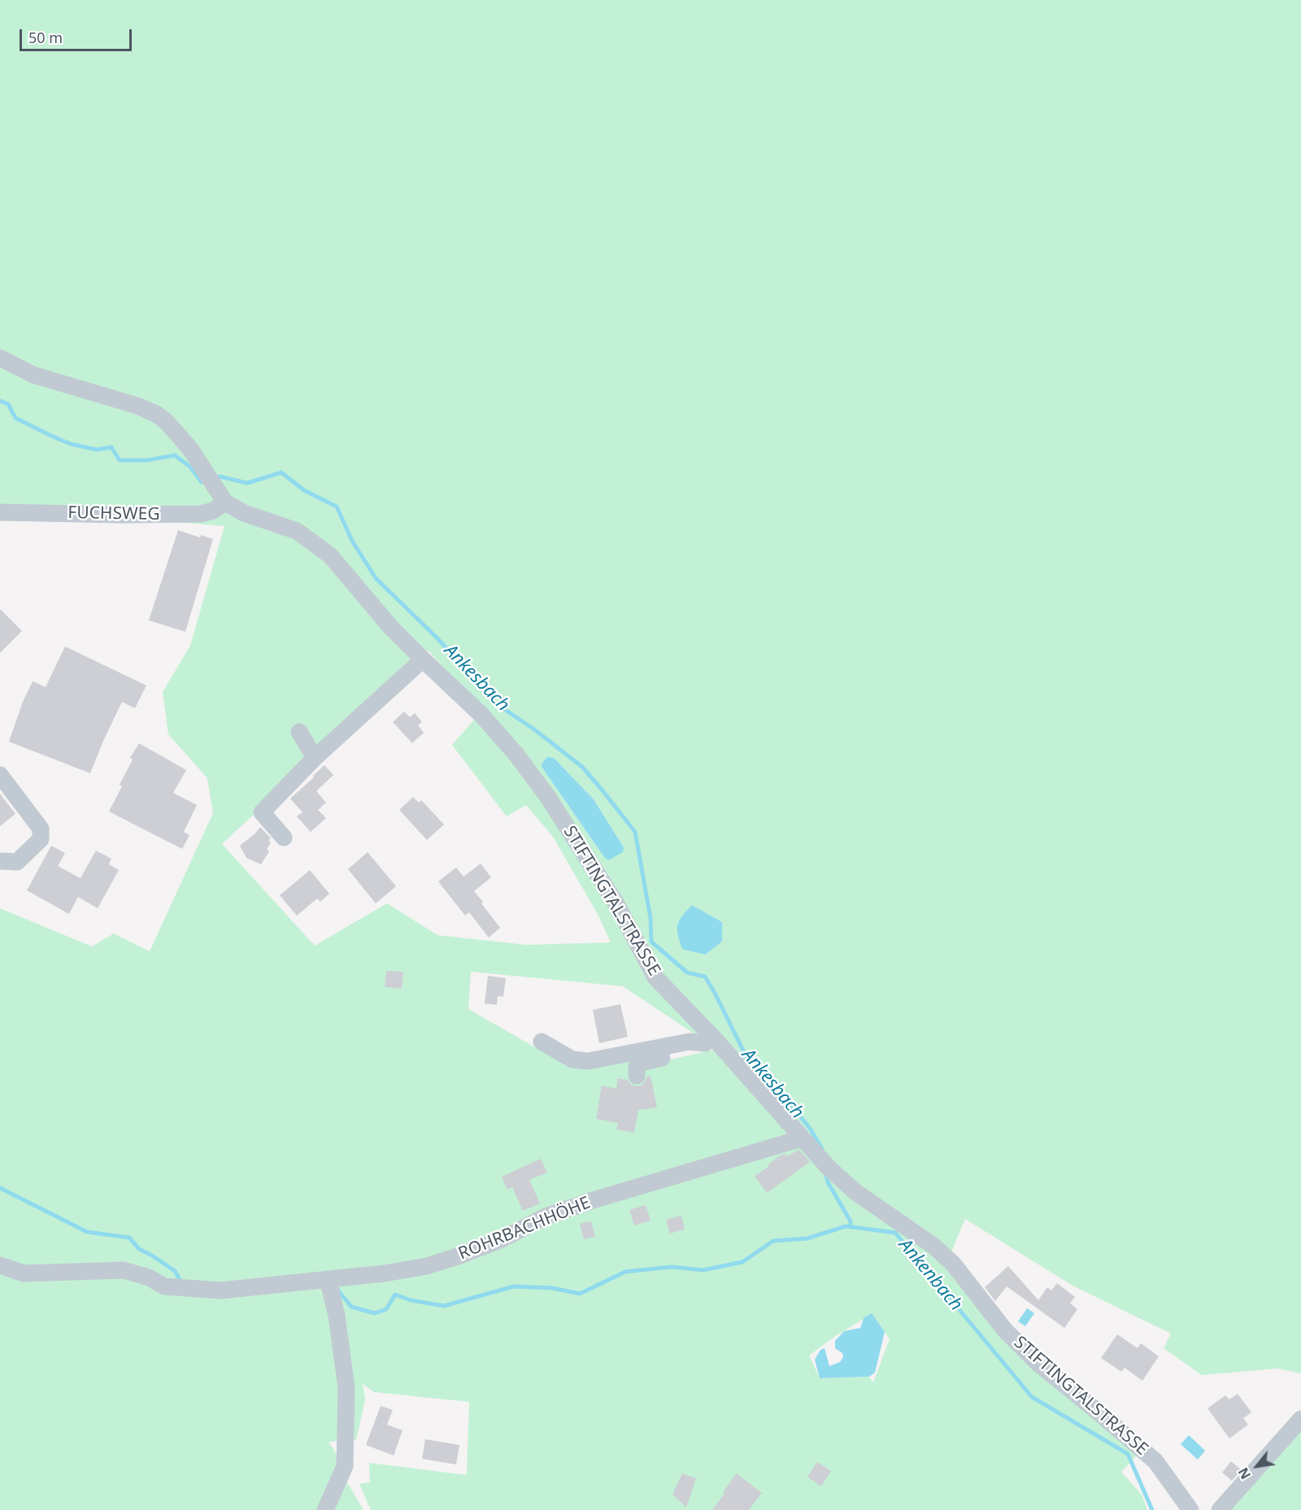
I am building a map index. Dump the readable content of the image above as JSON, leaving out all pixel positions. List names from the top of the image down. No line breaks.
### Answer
{"streets":{"street":["FUCHSWEG","STIFTINGTALSTRASSE","ROHRBACHHÖHE"]},"crossings":[["FUCHSWEG","STIFTINGTALSTRASSE"],["STIFTINGTALSTRASSE","ROHRBACHHÖHE"]],"water":["Ankesbach","Ankenbach"],"scale_bar":"50 m","north":"bottom left"}
